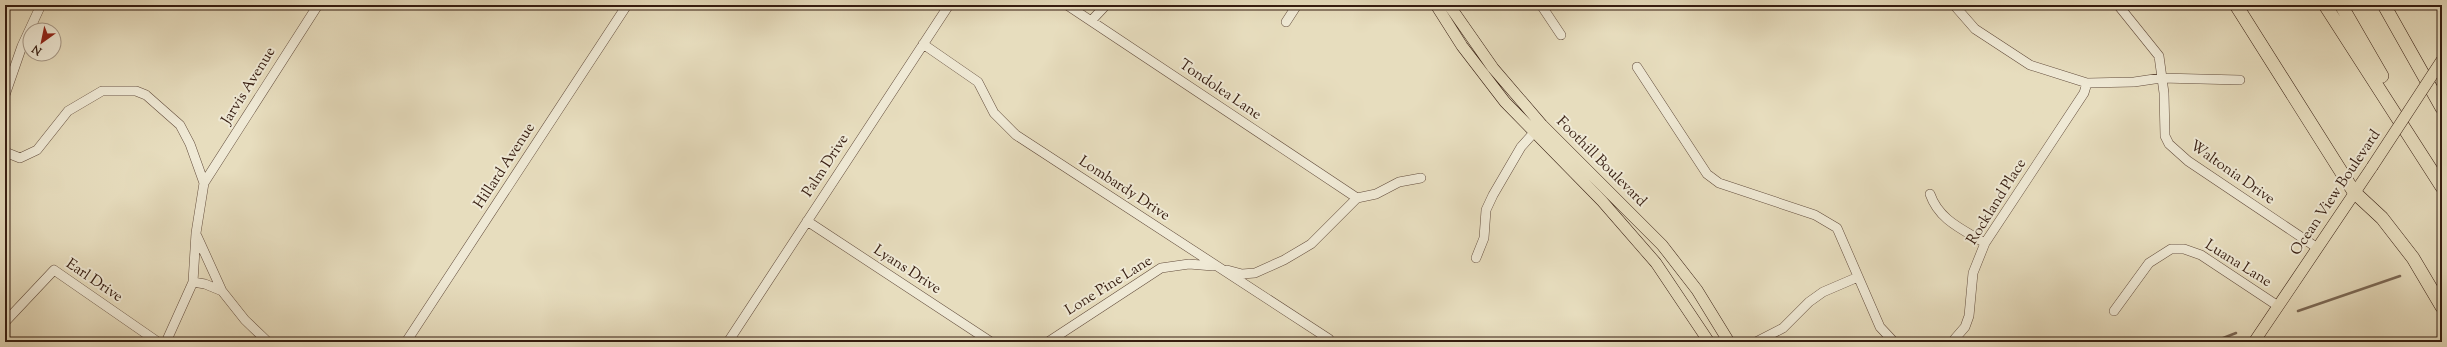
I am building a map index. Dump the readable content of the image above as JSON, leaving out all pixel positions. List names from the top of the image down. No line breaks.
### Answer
{"streets":{"main road":["Foothill Boulevard","Ocean View Boulevard"],"street":["Jarvis Avenue","Tondolea Lane","Hillard Avenue","Palm Drive","Waltonia Drive","Lombardy Drive","Rockland Place","Luana Lane","Lyans Drive","Earl Drive","Lone Pine Lane"]},"crossings":[["Tondolea Lane","Lone Pine Lane"],["Palm Drive","Lombardy Drive"],["Palm Drive","Lyans Drive"],["Waltonia Drive","Ocean View Boulevard"],["Lombardy Drive","Lone Pine Lane"],["Ocean View Boulevard","Luana Lane"]],"north":"bottom left"}
